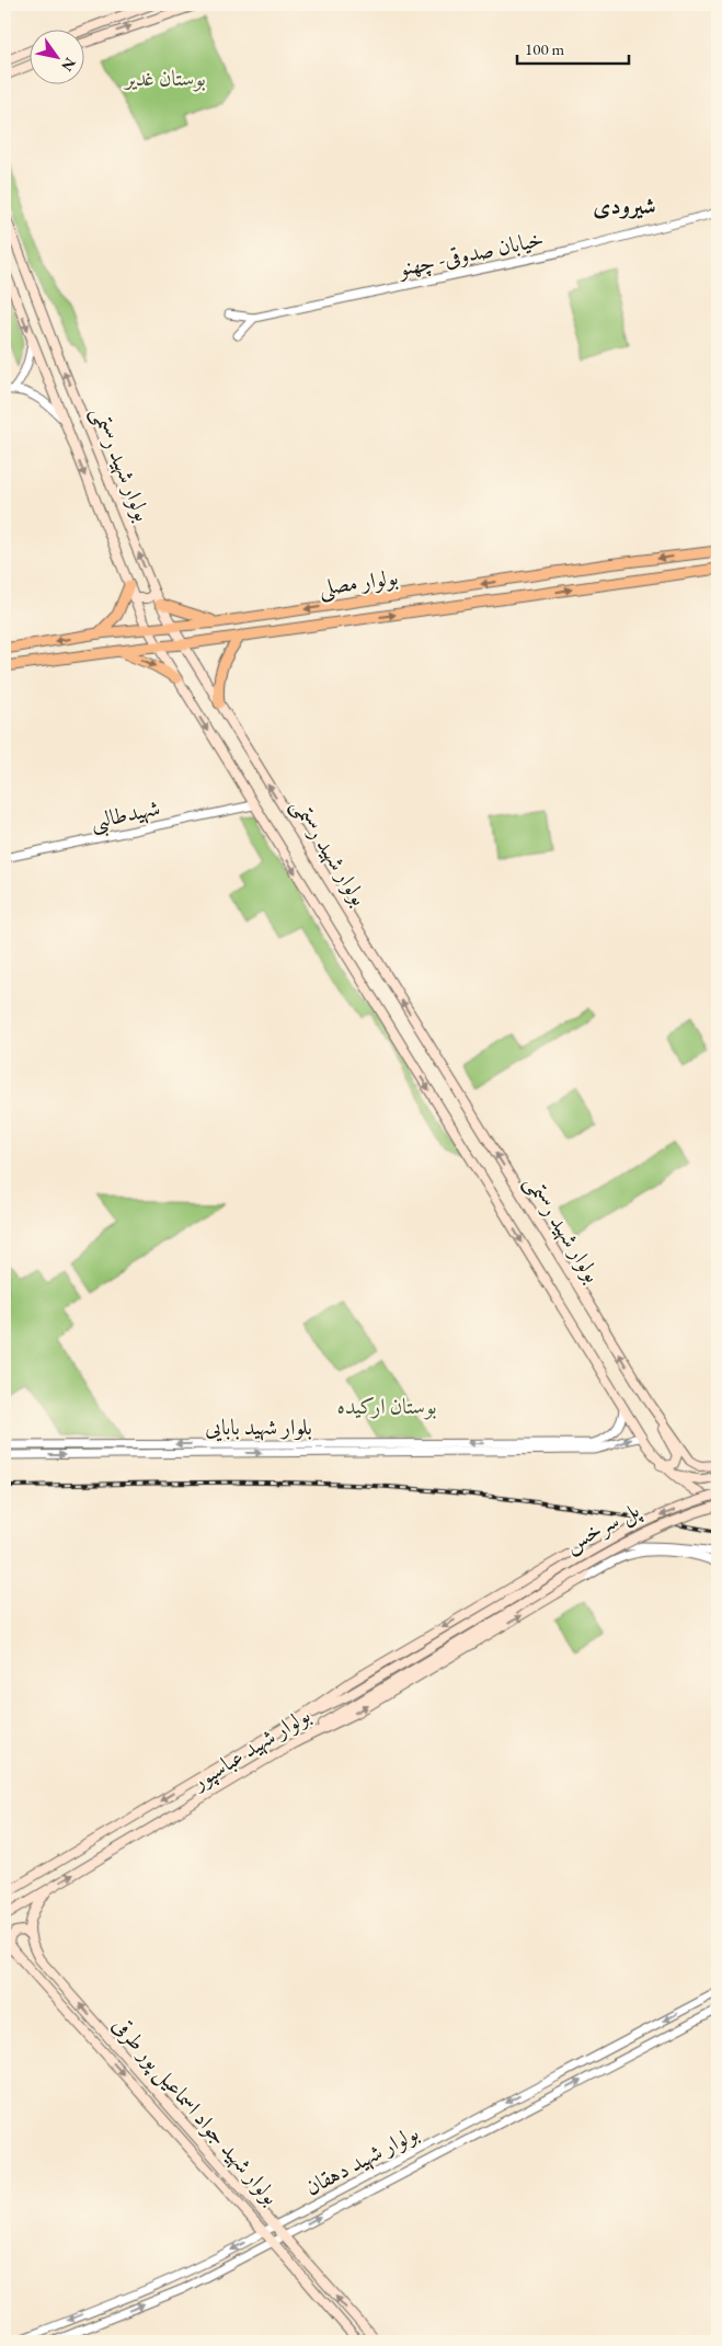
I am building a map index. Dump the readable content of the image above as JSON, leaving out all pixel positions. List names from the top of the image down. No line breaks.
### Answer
{"streets":{"main road":["بولوار شهید رستمی","بولوار مصلی","پل سرخس","بولوار شهید عباسپور","بولوار شهید جواد اسماعیل پور طرقی"],"street":["خیابان صدوقی- چهنو","شهیدطالبی","بلوار شهید بابایی","بولوار شهید دهقان"]},"crossings":[["بولوار شهید رستمی","بولوار مصلی"],["بولوار شهید رستمی","شهیدطالبی"],["بولوار شهید رستمی","بلوار شهید بابایی"],["پل سرخس","بولوار شهید عباسپور"],["بولوار شهید جواد اسماعیل پور طرقی","بولوار شهید دهقان"]],"districts":["شیرودی"],"parks":["بوستان غدیر","بوستان ارکیده"],"scale_bar":"100 m","north":"bottom right"}
